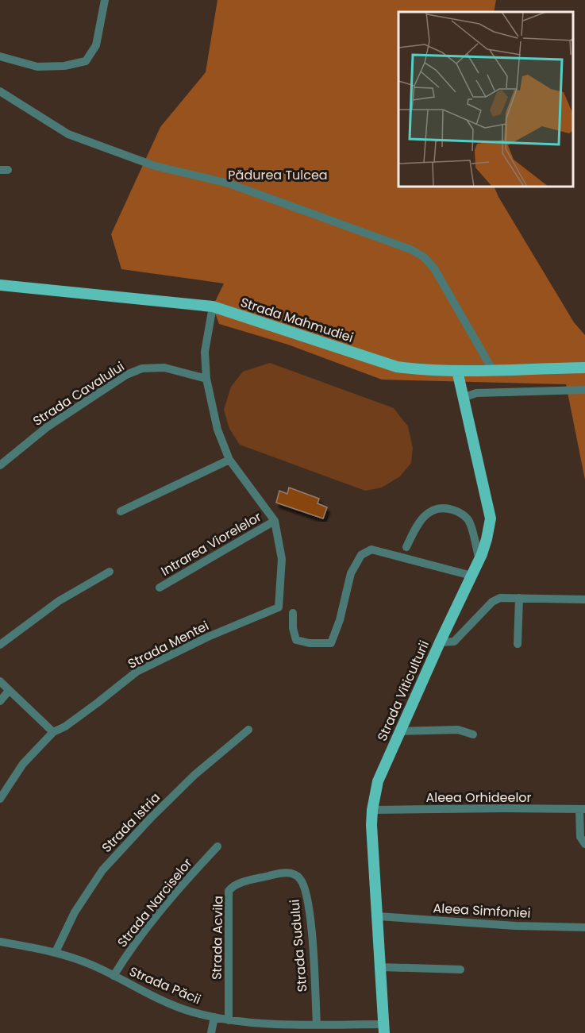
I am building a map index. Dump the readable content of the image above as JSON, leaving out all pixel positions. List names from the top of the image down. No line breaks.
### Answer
{"streets":{"main road":["Strada Mahmudiei","Strada Viticulturii"],"street":["Strada Cavalului","Intrarea Viorelelor","Strada Mentei","Aleea Orhideelor","Strada Istria","Strada Narciselor","Aleea Simfoniei","Strada Acvila","Strada Sudului","Strada Păcii"]},"crossings":[["Strada Mahmudiei","Strada Viticulturii"],["Intrarea Viorelelor","Strada Mentei"],["Strada Viticulturii","Aleea Orhideelor"],["Strada Viticulturii","Aleea Simfoniei"],["Strada Viticulturii","Strada Păcii"],["Strada Istria","Strada Păcii"],["Strada Narciselor","Strada Păcii"],["Strada Acvila","Strada Sudului"],["Strada Acvila","Strada Păcii"],["Strada Sudului","Strada Păcii"]],"parks":["Pădurea Tulcea"]}
